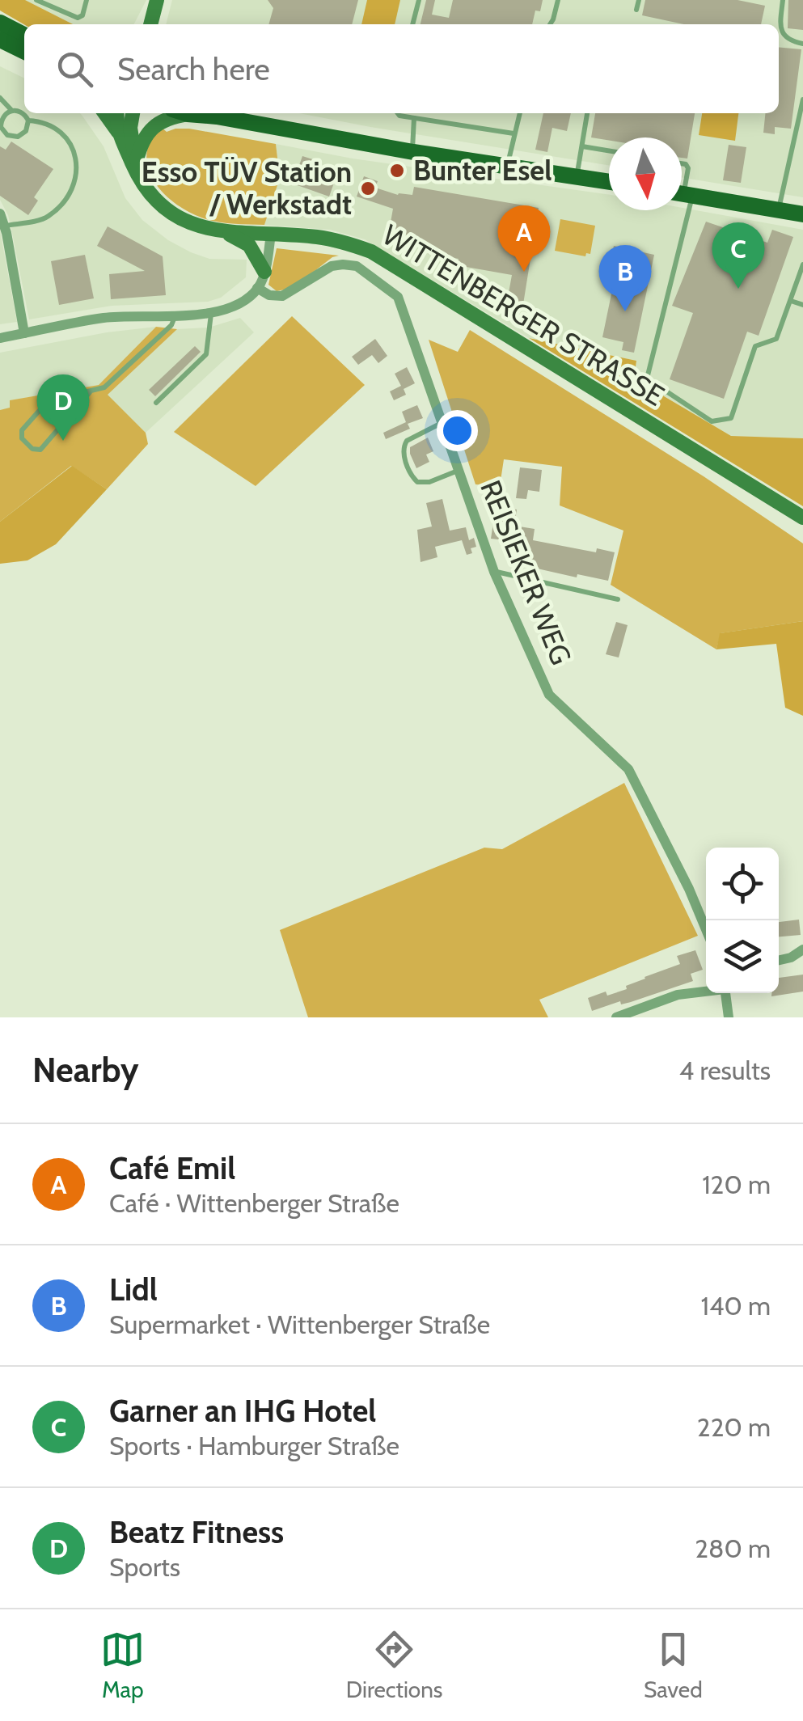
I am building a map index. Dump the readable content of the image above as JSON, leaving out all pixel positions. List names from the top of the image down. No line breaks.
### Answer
{"streets":{"main road":["WITTENBERGER STRASSE"],"street":["REISIEKER WEG"]},"places":["Bunter Esel","Esso TÜV Station / Werkstadt"],"north":"bottom","page":{"search":"Search here","pins":["A","C","B","D"],"heading":["Nearby","4 results"],"list":[{"mark":"A","name":"Café Emil","note":"Café · Wittenberger Straße","value":"120 m"},{"mark":"B","name":"Lidl","note":"Supermarket · Wittenberger Straße","value":"140 m"},{"mark":"C","name":"Garner an IHG Hotel","note":"Sports · Hamburger Straße","value":"220 m"},{"mark":"D","name":"Beatz Fitness","note":"Sports","value":"280 m"}],"nav":["Map","Directions","Saved"]}}
